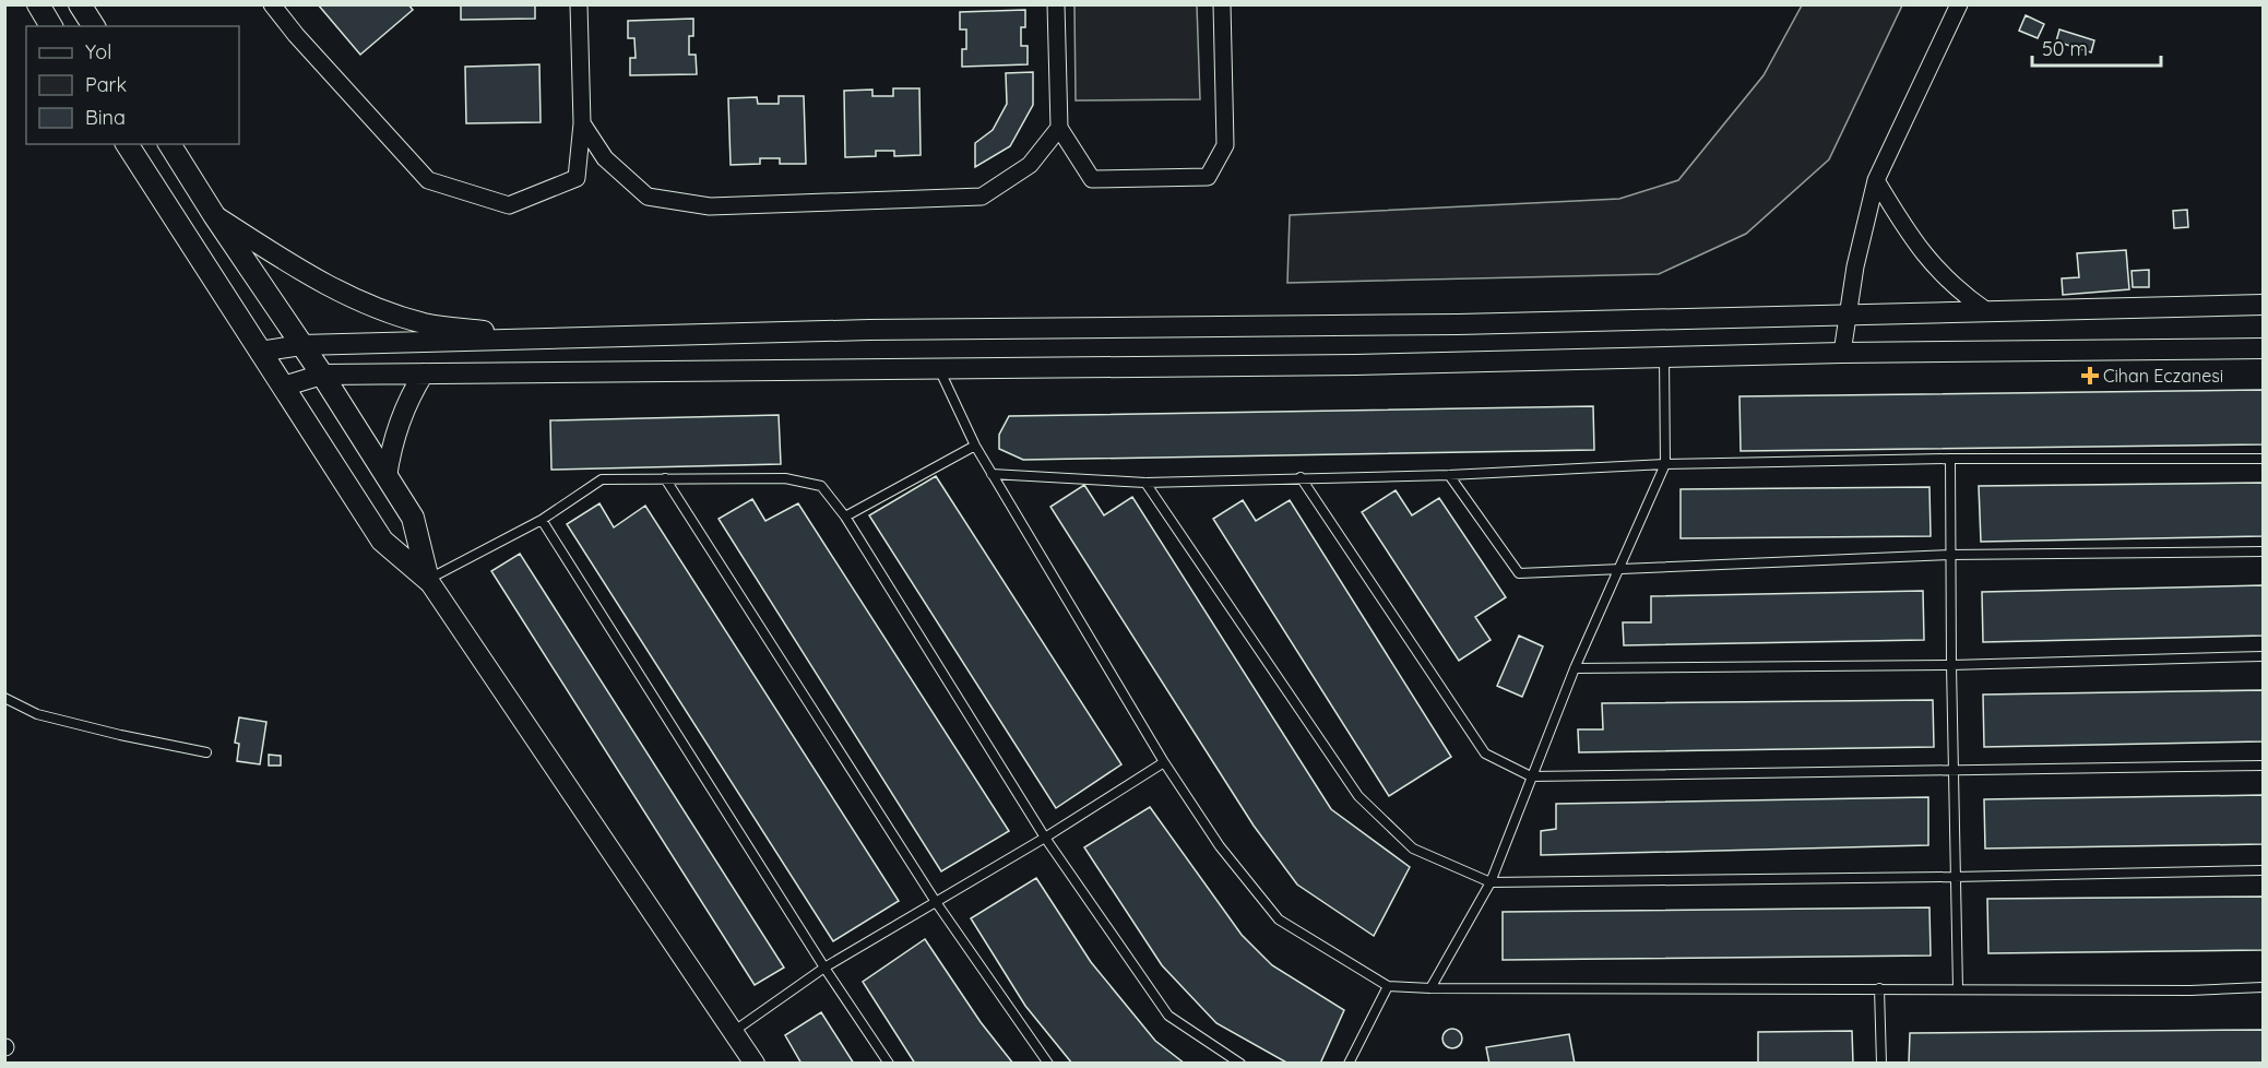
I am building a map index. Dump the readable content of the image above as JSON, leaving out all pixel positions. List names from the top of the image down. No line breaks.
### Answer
{"places":{"health":["Cihan Eczanesi"]},"legend":["Yol","Park","Bina"],"scale_bar":"50 m"}
